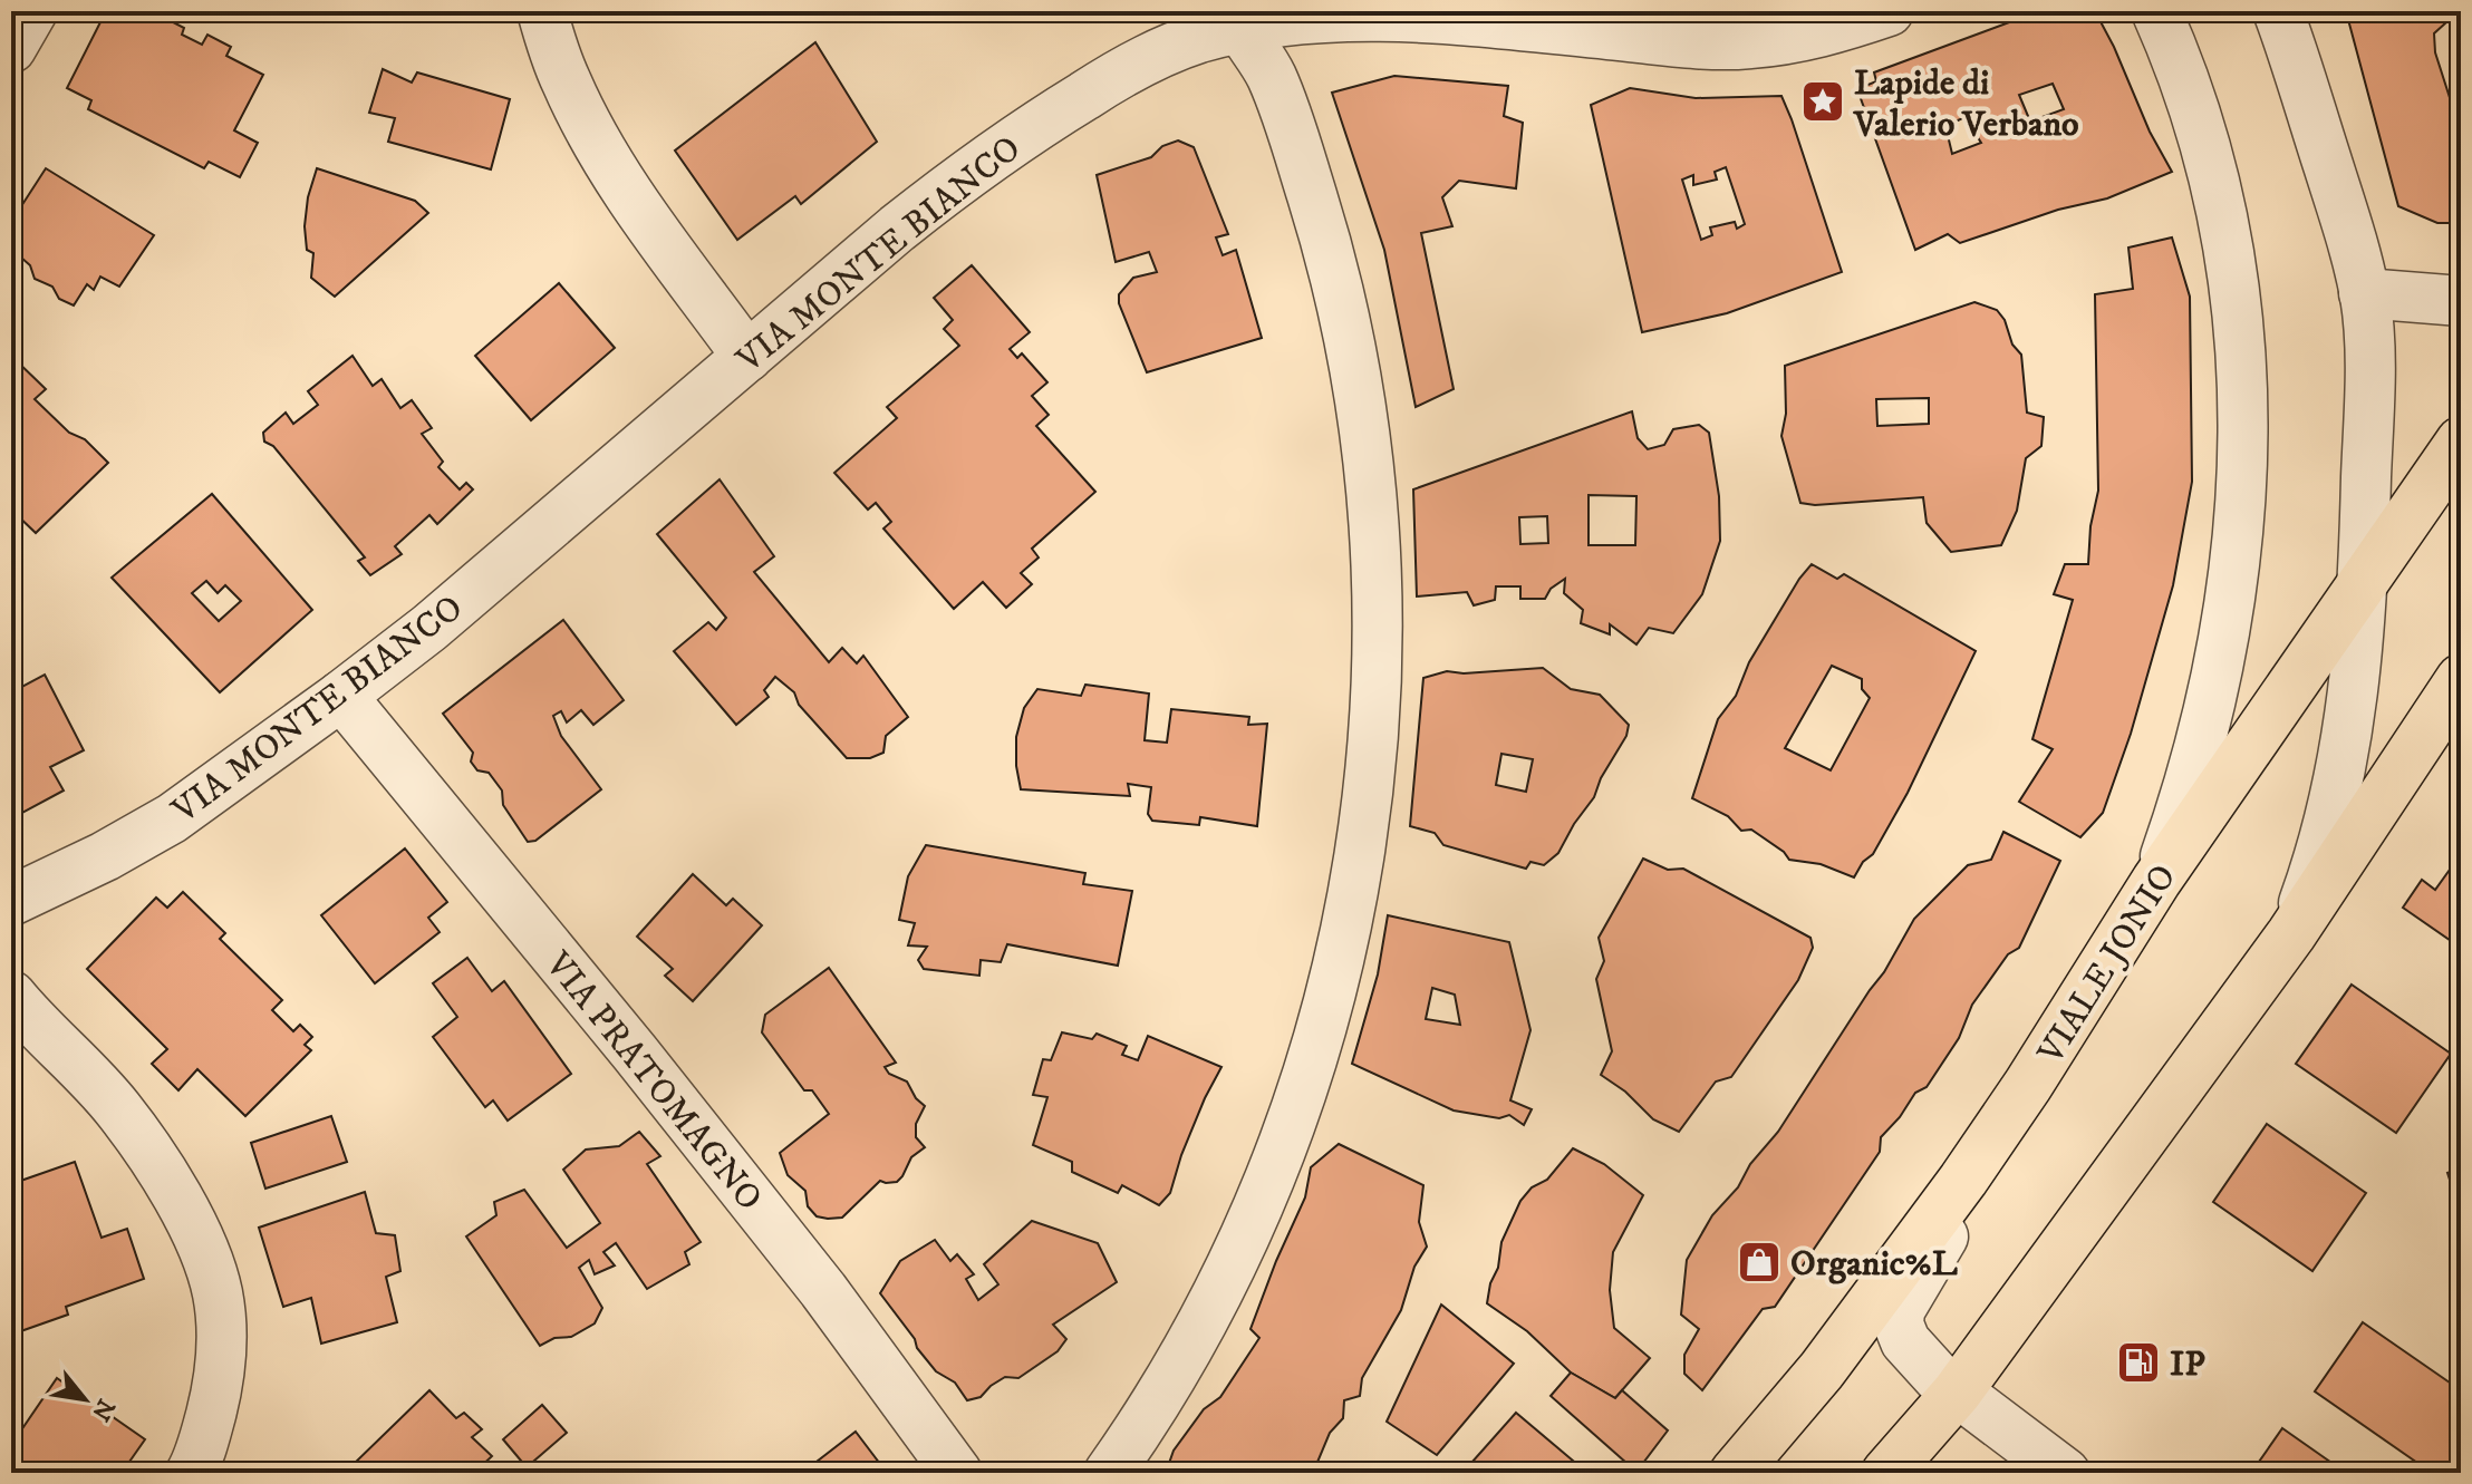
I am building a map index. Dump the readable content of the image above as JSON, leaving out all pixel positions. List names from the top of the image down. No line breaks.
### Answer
{"streets":{"main road":["VIALE JONIO"],"street":["VIA MONTE BIANCO","VIA PRATOMAGNO"]},"crossings":[["VIA MONTE BIANCO","VIA PRATOMAGNO"]],"places":{"place":["Lapide di Valerio Verbano"],"shop":["Organic%L"],"fuel station":["IP"]},"north":"bottom right"}
